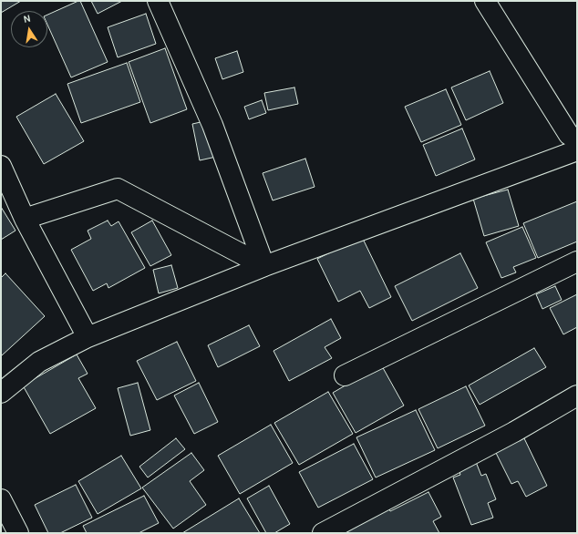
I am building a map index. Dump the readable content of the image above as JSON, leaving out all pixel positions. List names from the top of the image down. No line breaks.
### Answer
{"north":"top"}
